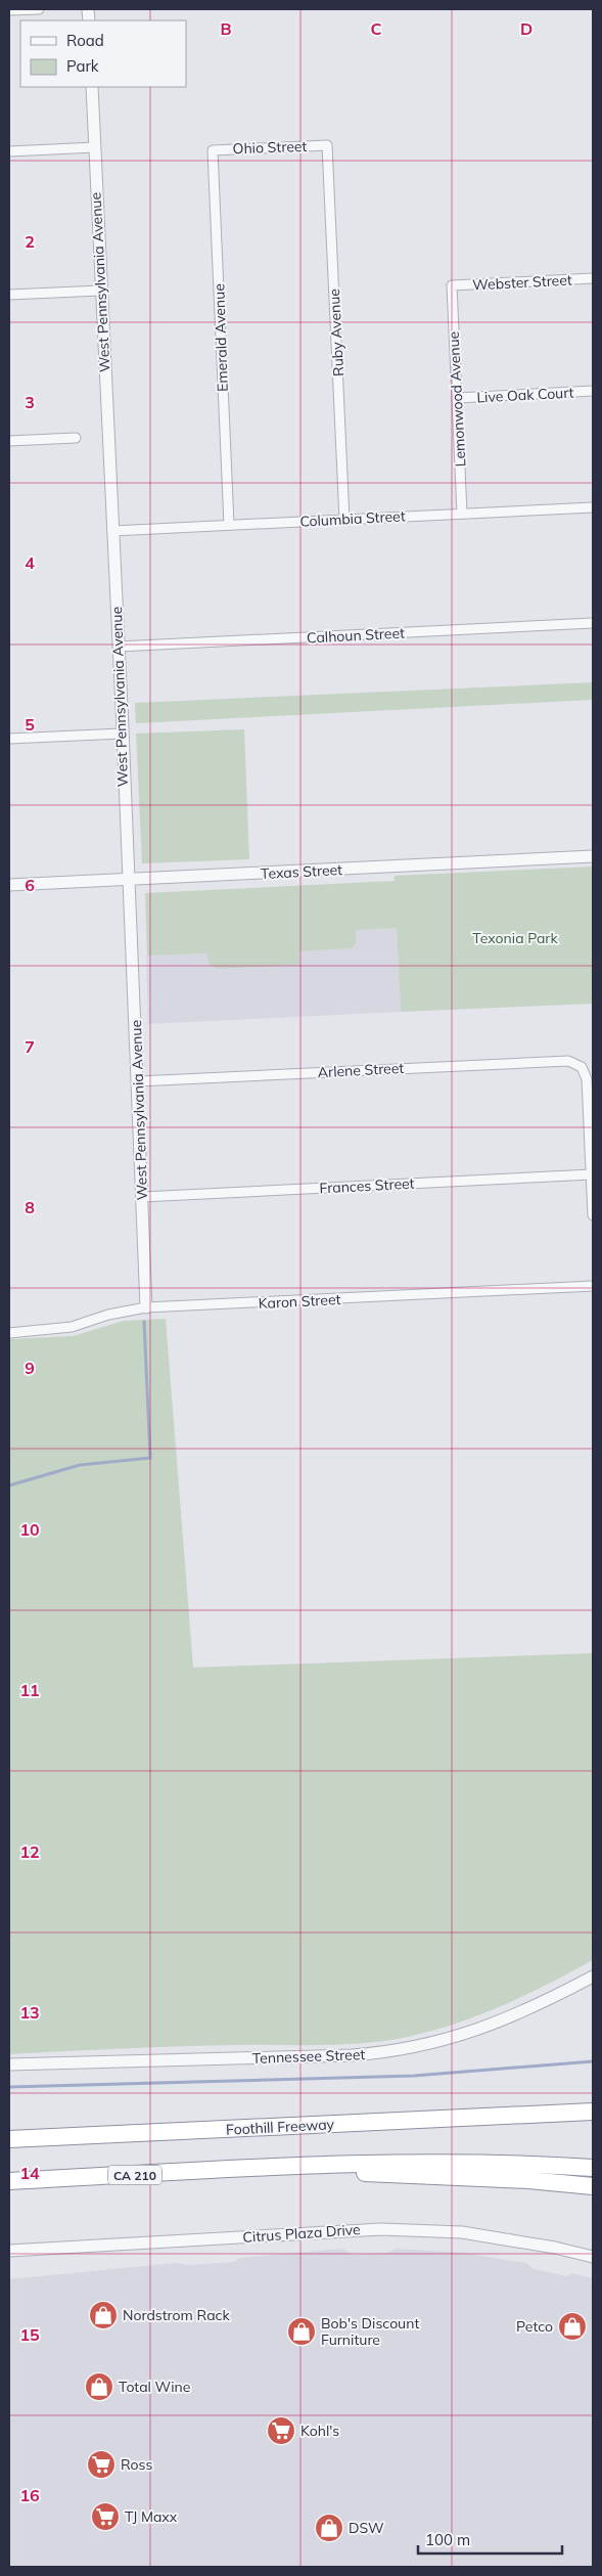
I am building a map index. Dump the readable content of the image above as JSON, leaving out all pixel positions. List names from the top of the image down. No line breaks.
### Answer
{"streets":{"highway":["Foothill Freeway","CA 210"],"street":["Ohio Street","West Pennsylvania Avenue","Webster Street","Ruby Avenue","Emerald Avenue","Live Oak Court","Lemonwood Avenue","Columbia Street","Calhoun Street","Texas Street","Arlene Street","Frances Street","Karon Street","Tennessee Street","Citrus Plaza Drive"]},"crossings":[["Ohio Street","Ruby Avenue"],["Ohio Street","Emerald Avenue"],["West Pennsylvania Avenue","Columbia Street"],["West Pennsylvania Avenue","Calhoun Street"],["West Pennsylvania Avenue","Texas Street"],["West Pennsylvania Avenue","Arlene Street"],["West Pennsylvania Avenue","Frances Street"],["West Pennsylvania Avenue","Karon Street"],["Webster Street","Lemonwood Avenue"],["Ruby Avenue","Columbia Street"],["Emerald Avenue","Columbia Street"],["Live Oak Court","Lemonwood Avenue"],["Lemonwood Avenue","Columbia Street"],["Arlene Street","Frances Street"]],"parks":["Texonia Park"],"places":{"shop":["Nordstrom Rack","Petco","Bob's Discount Furniture","Total Wine","DSW"],"supermarket":["Kohl's","Ross","TJ Maxx"]},"legend":["Road","Park"],"scale_bar":"100 m","grid":{"columns":["B","C","D"],"rows":["2","3","4","5","6","7","8","9","10","11","12","13","14","15","16"]}}
